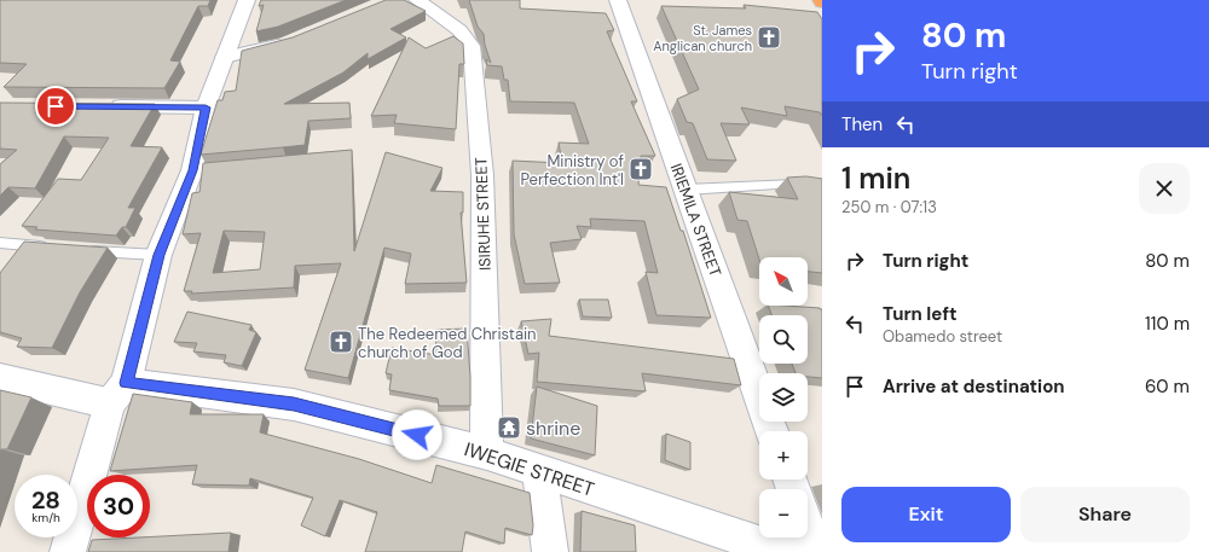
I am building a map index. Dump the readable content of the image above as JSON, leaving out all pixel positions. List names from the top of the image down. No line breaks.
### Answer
{"streets":{"street":["ISIRUHE STREET","IRIEMILA STREET","IWEGIE STREET"]},"crossings":[["ISIRUHE STREET","IWEGIE STREET"]],"places":{"church":["St. James Anglican church","Ministry of Perfection Int'l","The Redeemed Christain church of God"],"temple":["shrine"]},"north":"top left","page":{"turn":["80 m","Turn right"],"then":"Then","heading":["1 min","250 m · 07:13"],"list":[{"name":"Turn right","value":"80 m"},{"name":"Turn left","note":"Obamedo street","value":"110 m"},{"name":"Arrive at destination","value":"60 m"}],"map_buttons":["+","−"],"speed":"28 km/h","limit":"30","buttons":["Exit","Share"]}}
